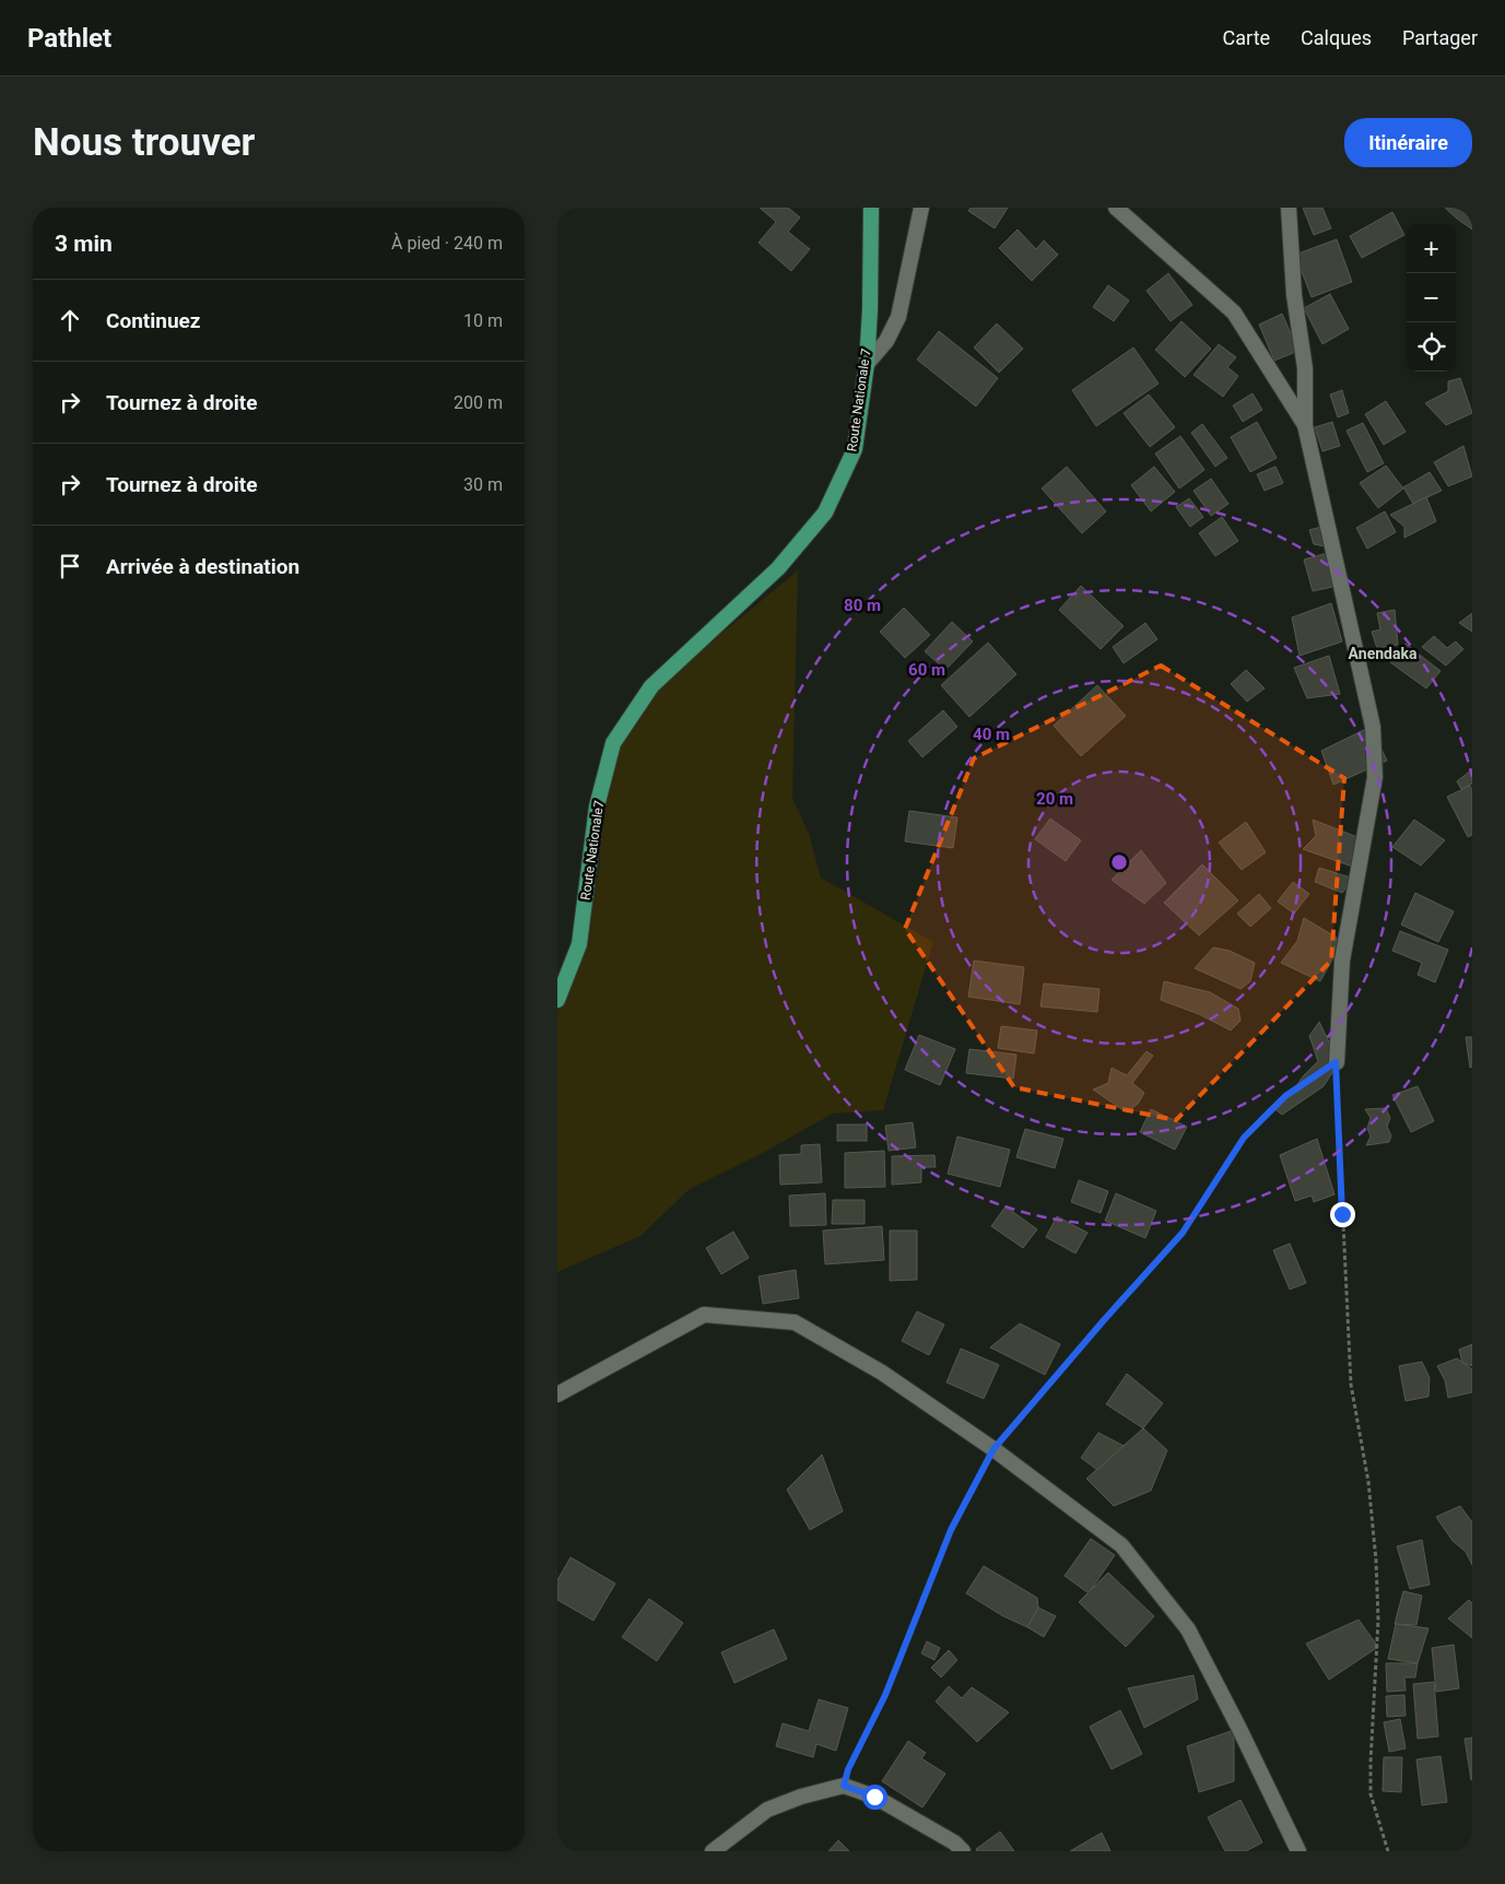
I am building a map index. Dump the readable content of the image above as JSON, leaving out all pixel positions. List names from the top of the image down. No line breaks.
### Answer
{"streets":{"main road":["Route Nationale 7","Route Nationale7"]},"crossings":[["Route Nationale 7","Route Nationale7"]],"districts":["Anendaka"],"page":{"header":"Pathlet","nav":["Carte","Calques","Partager"],"buttons":"Itinéraire","title":"Nous trouver","heading":["3 min","À pied · 240 m"],"map_buttons":["+","−"],"list":[["Continuez","10 m"],["Tournez à droite","200 m"],["Tournez à droite","30 m"],"Arrivée à destination"]},"rings":["80 m","60 m","40 m","20 m"]}
